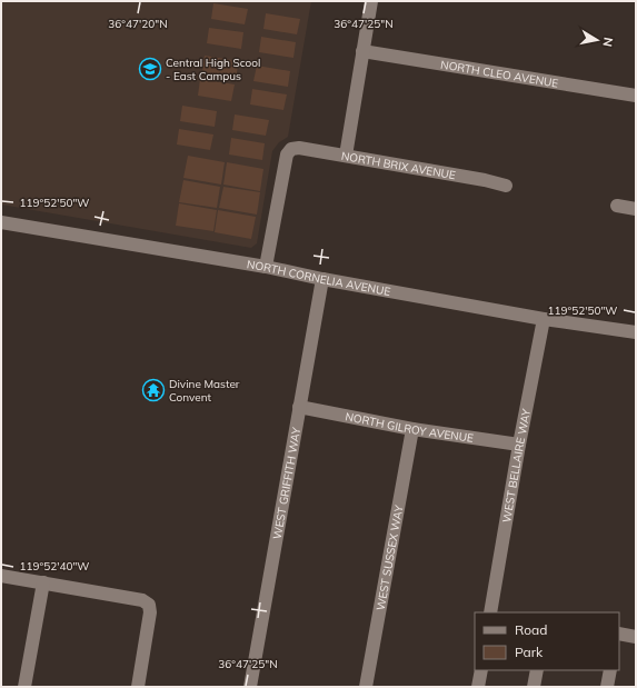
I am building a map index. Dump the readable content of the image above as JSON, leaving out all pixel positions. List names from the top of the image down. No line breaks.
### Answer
{"streets":{"street":["NORTH CLEO AVENUE","NORTH BRIX AVENUE","NORTH CORNELIA AVENUE","NORTH GILROY AVENUE","WEST BELLAIRE WAY","WEST GRIFFITH WAY","WEST SUSSEX WAY"]},"crossings":[["NORTH BRIX AVENUE","NORTH CORNELIA AVENUE"],["NORTH CORNELIA AVENUE","WEST BELLAIRE WAY"],["NORTH CORNELIA AVENUE","WEST GRIFFITH WAY"],["NORTH GILROY AVENUE","WEST BELLAIRE WAY"],["NORTH GILROY AVENUE","WEST GRIFFITH WAY"],["NORTH GILROY AVENUE","WEST SUSSEX WAY"]],"places":{"school or university":["Central High Scool - East Campus"],"temple":["Divine Master Convent"]},"legend":["Road","Park"],"north":"right","coordinates":["36°47'20\"N","36°47'25\"N","119°52'50\"W","119°52'40\"W"]}
